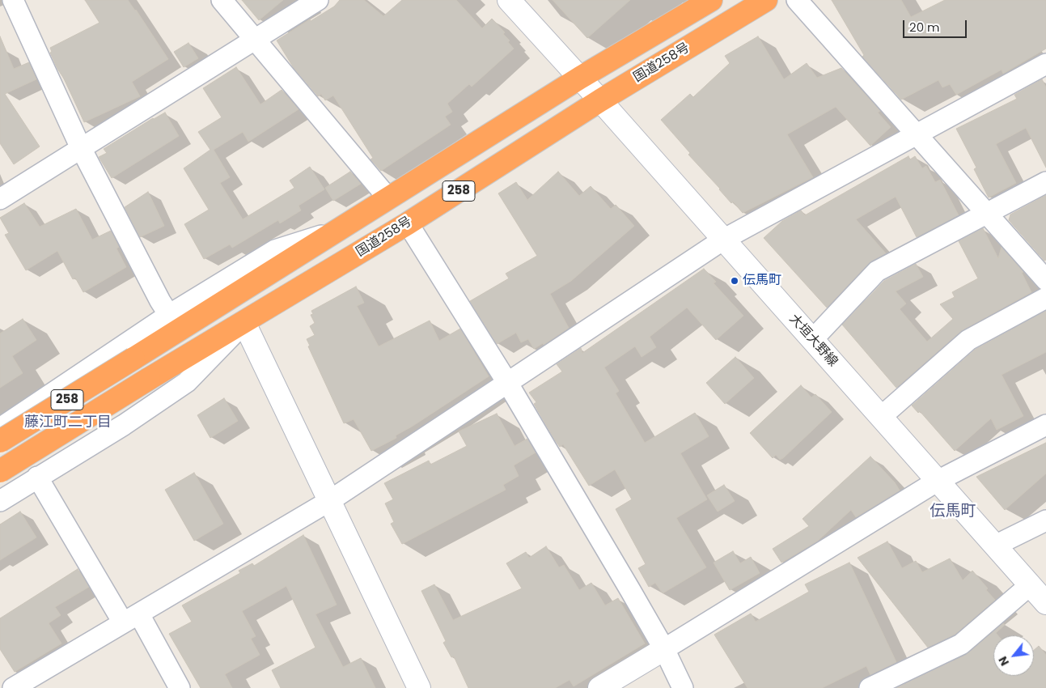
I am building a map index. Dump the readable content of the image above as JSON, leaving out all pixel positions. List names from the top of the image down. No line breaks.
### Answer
{"streets":{"highway":["国道258号","258"],"main road":["大垣大野線"]},"crossings":[["国道258号","大垣大野線"],["258","大垣大野線"]],"districts":["藤江町二丁目","伝馬町"],"places":["伝馬町"],"scale_bar":"20 m","north":"bottom left"}
